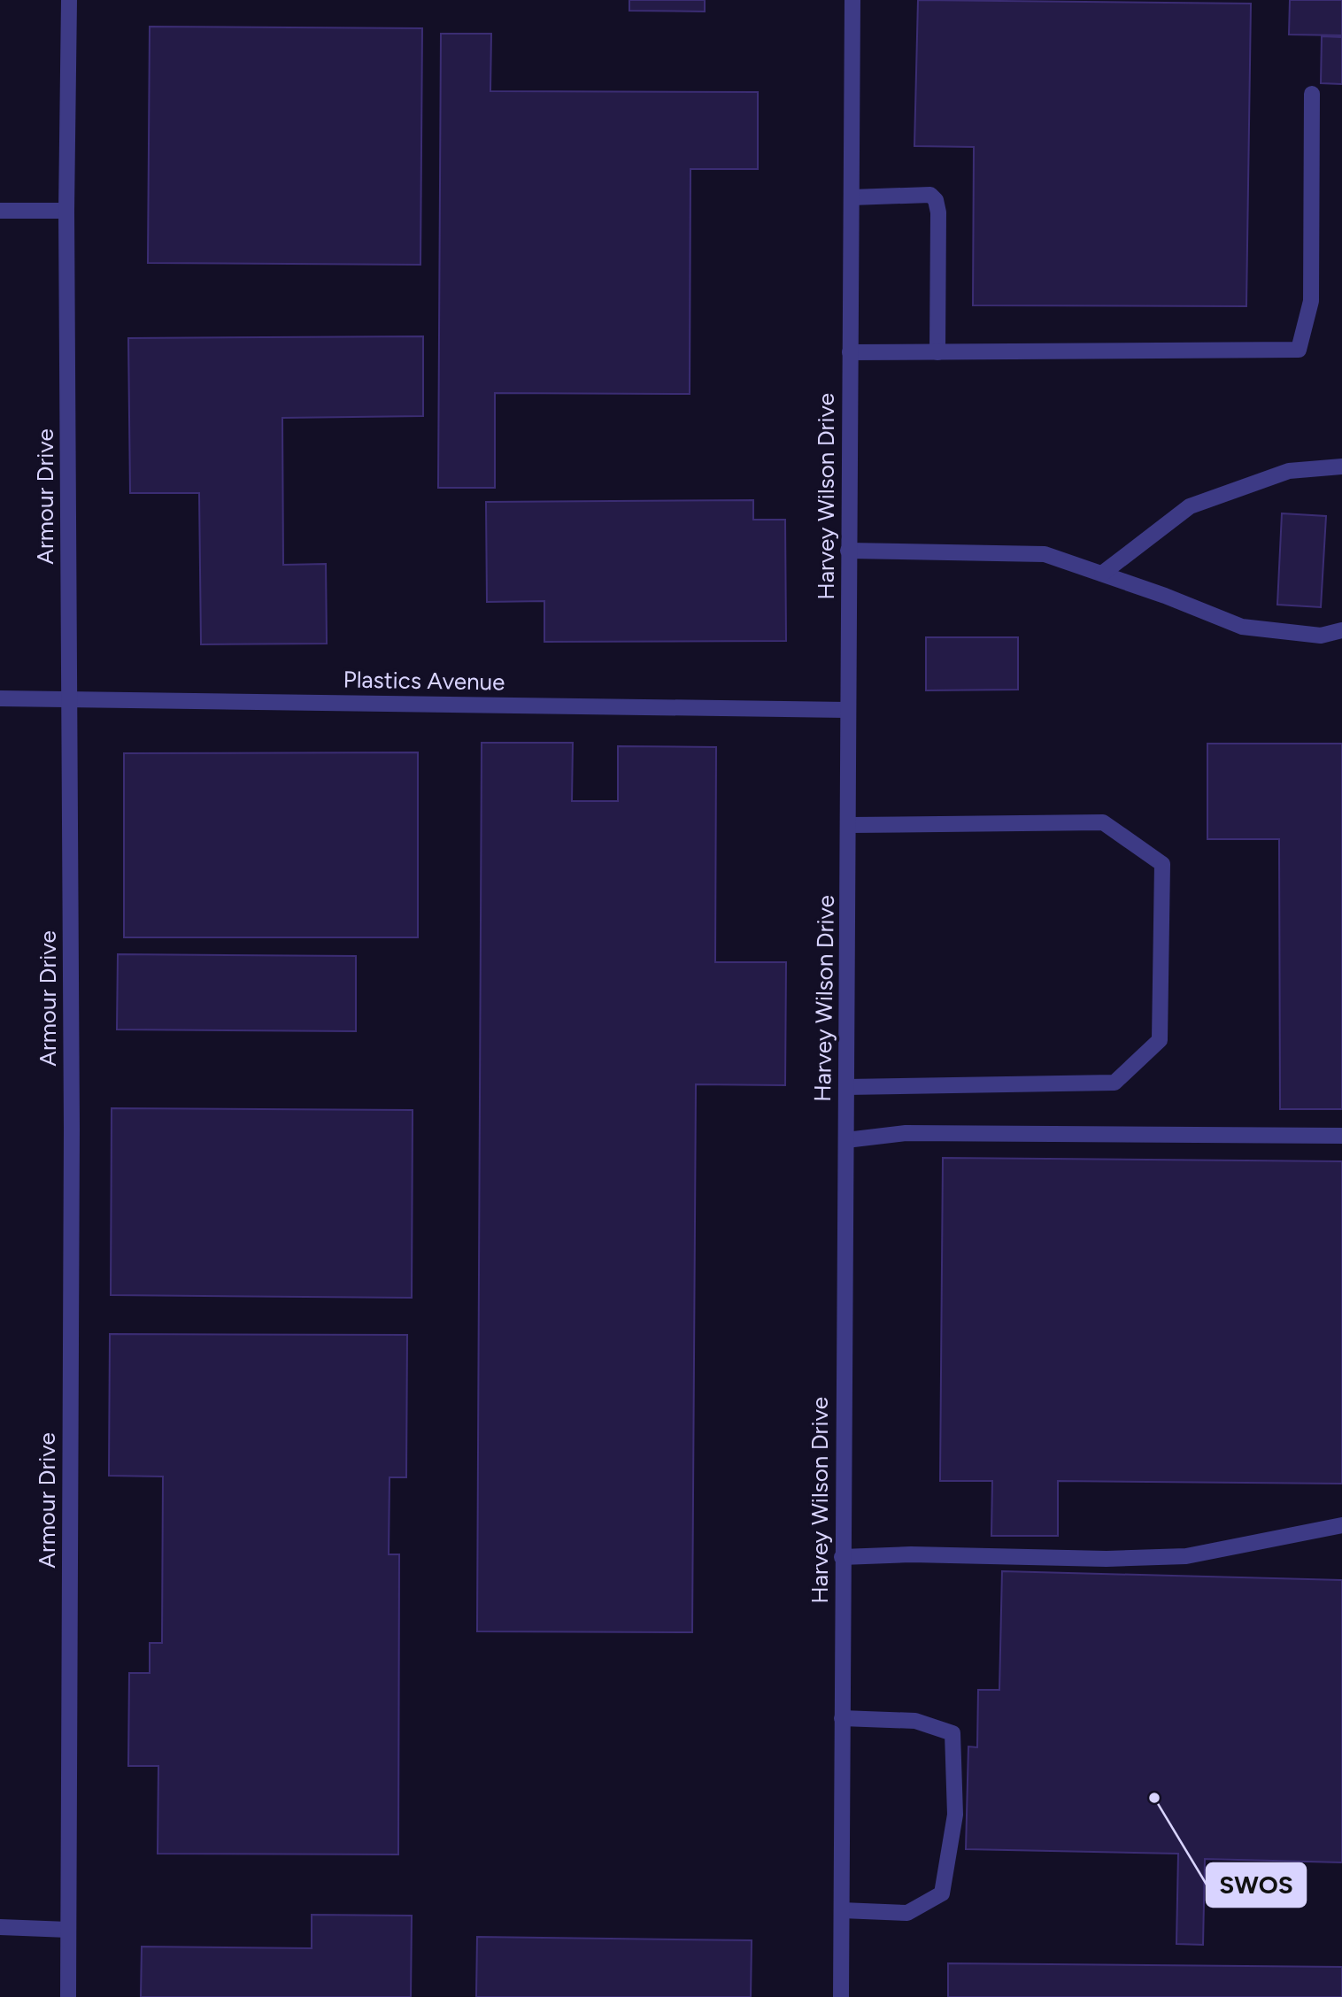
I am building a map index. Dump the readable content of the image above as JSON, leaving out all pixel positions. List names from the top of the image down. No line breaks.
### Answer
{"streets":{"street":["Armour Drive","Harvey Wilson Drive","Plastics Avenue"]},"crossings":[["Armour Drive","Plastics Avenue"],["Harvey Wilson Drive","Plastics Avenue"]],"places":["SWOS"]}
